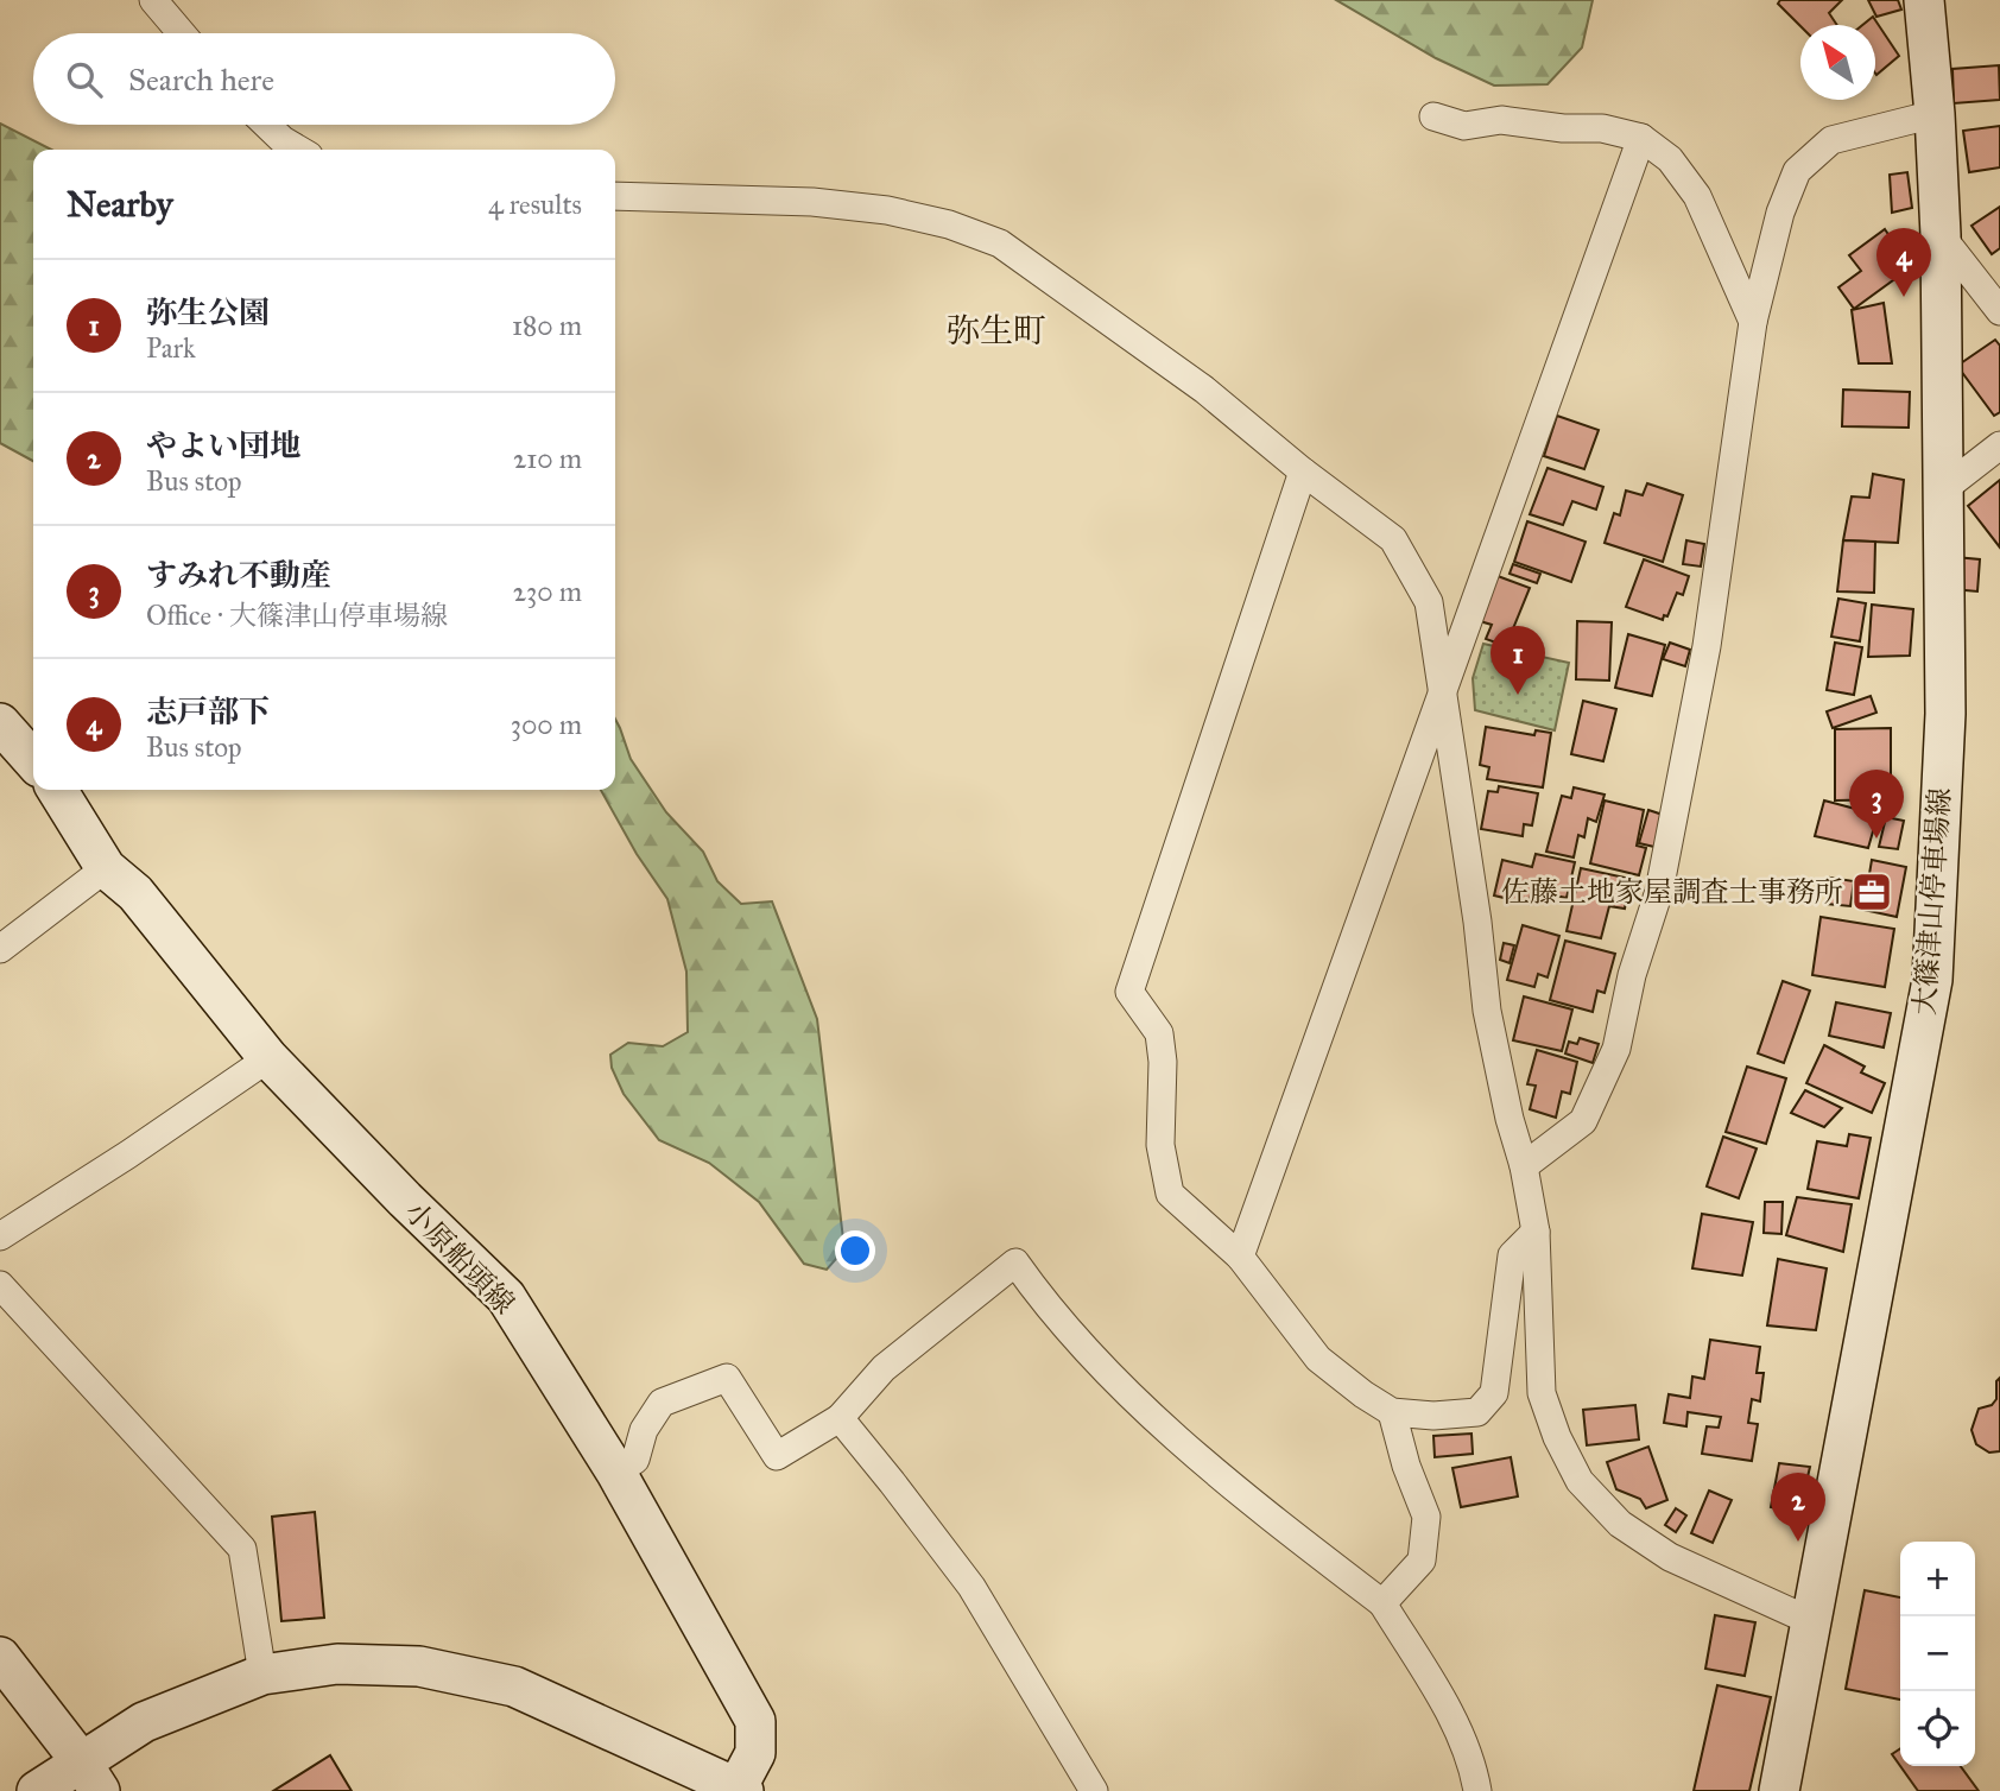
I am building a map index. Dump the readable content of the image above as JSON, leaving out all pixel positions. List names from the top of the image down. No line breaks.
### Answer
{"streets":{"main road":["大篠津山停車場線","小原船頭線"]},"districts":["弥生町"],"places":{"office":["佐藤土地家屋調査士事務所"]},"north":"top left","page":{"search":"Search here","heading":["Nearby","4 results"],"pins":["4","1","3","2"],"list":[{"mark":"1","name":"弥生公園","note":"Park","value":"180 m"},{"mark":"2","name":"やよい団地","note":"Bus stop","value":"210 m"},{"mark":"3","name":"すみれ不動産","note":"Office · 大篠津山停車場線","value":"230 m"},{"mark":"4","name":"志戸部下","note":"Bus stop","value":"300 m"}],"map_buttons":["+","−"]}}
